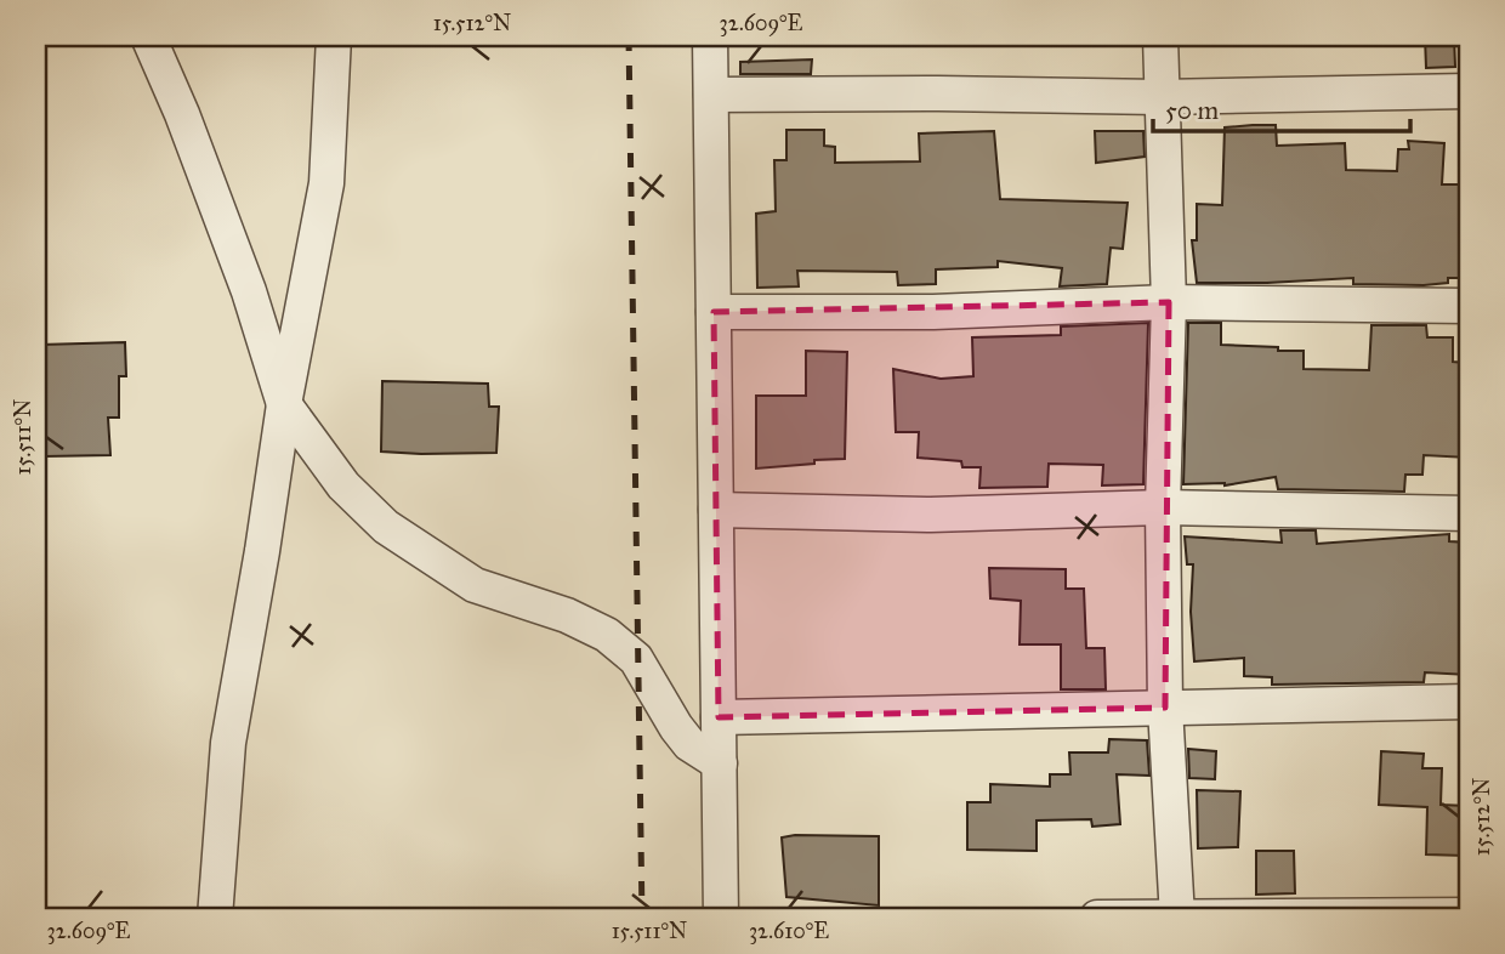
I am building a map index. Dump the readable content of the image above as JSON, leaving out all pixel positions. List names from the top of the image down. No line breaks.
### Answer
{"scale_bar":"50 m","coordinates":["15.512°N","32.609°E","15.511°N","32.610°E"]}
